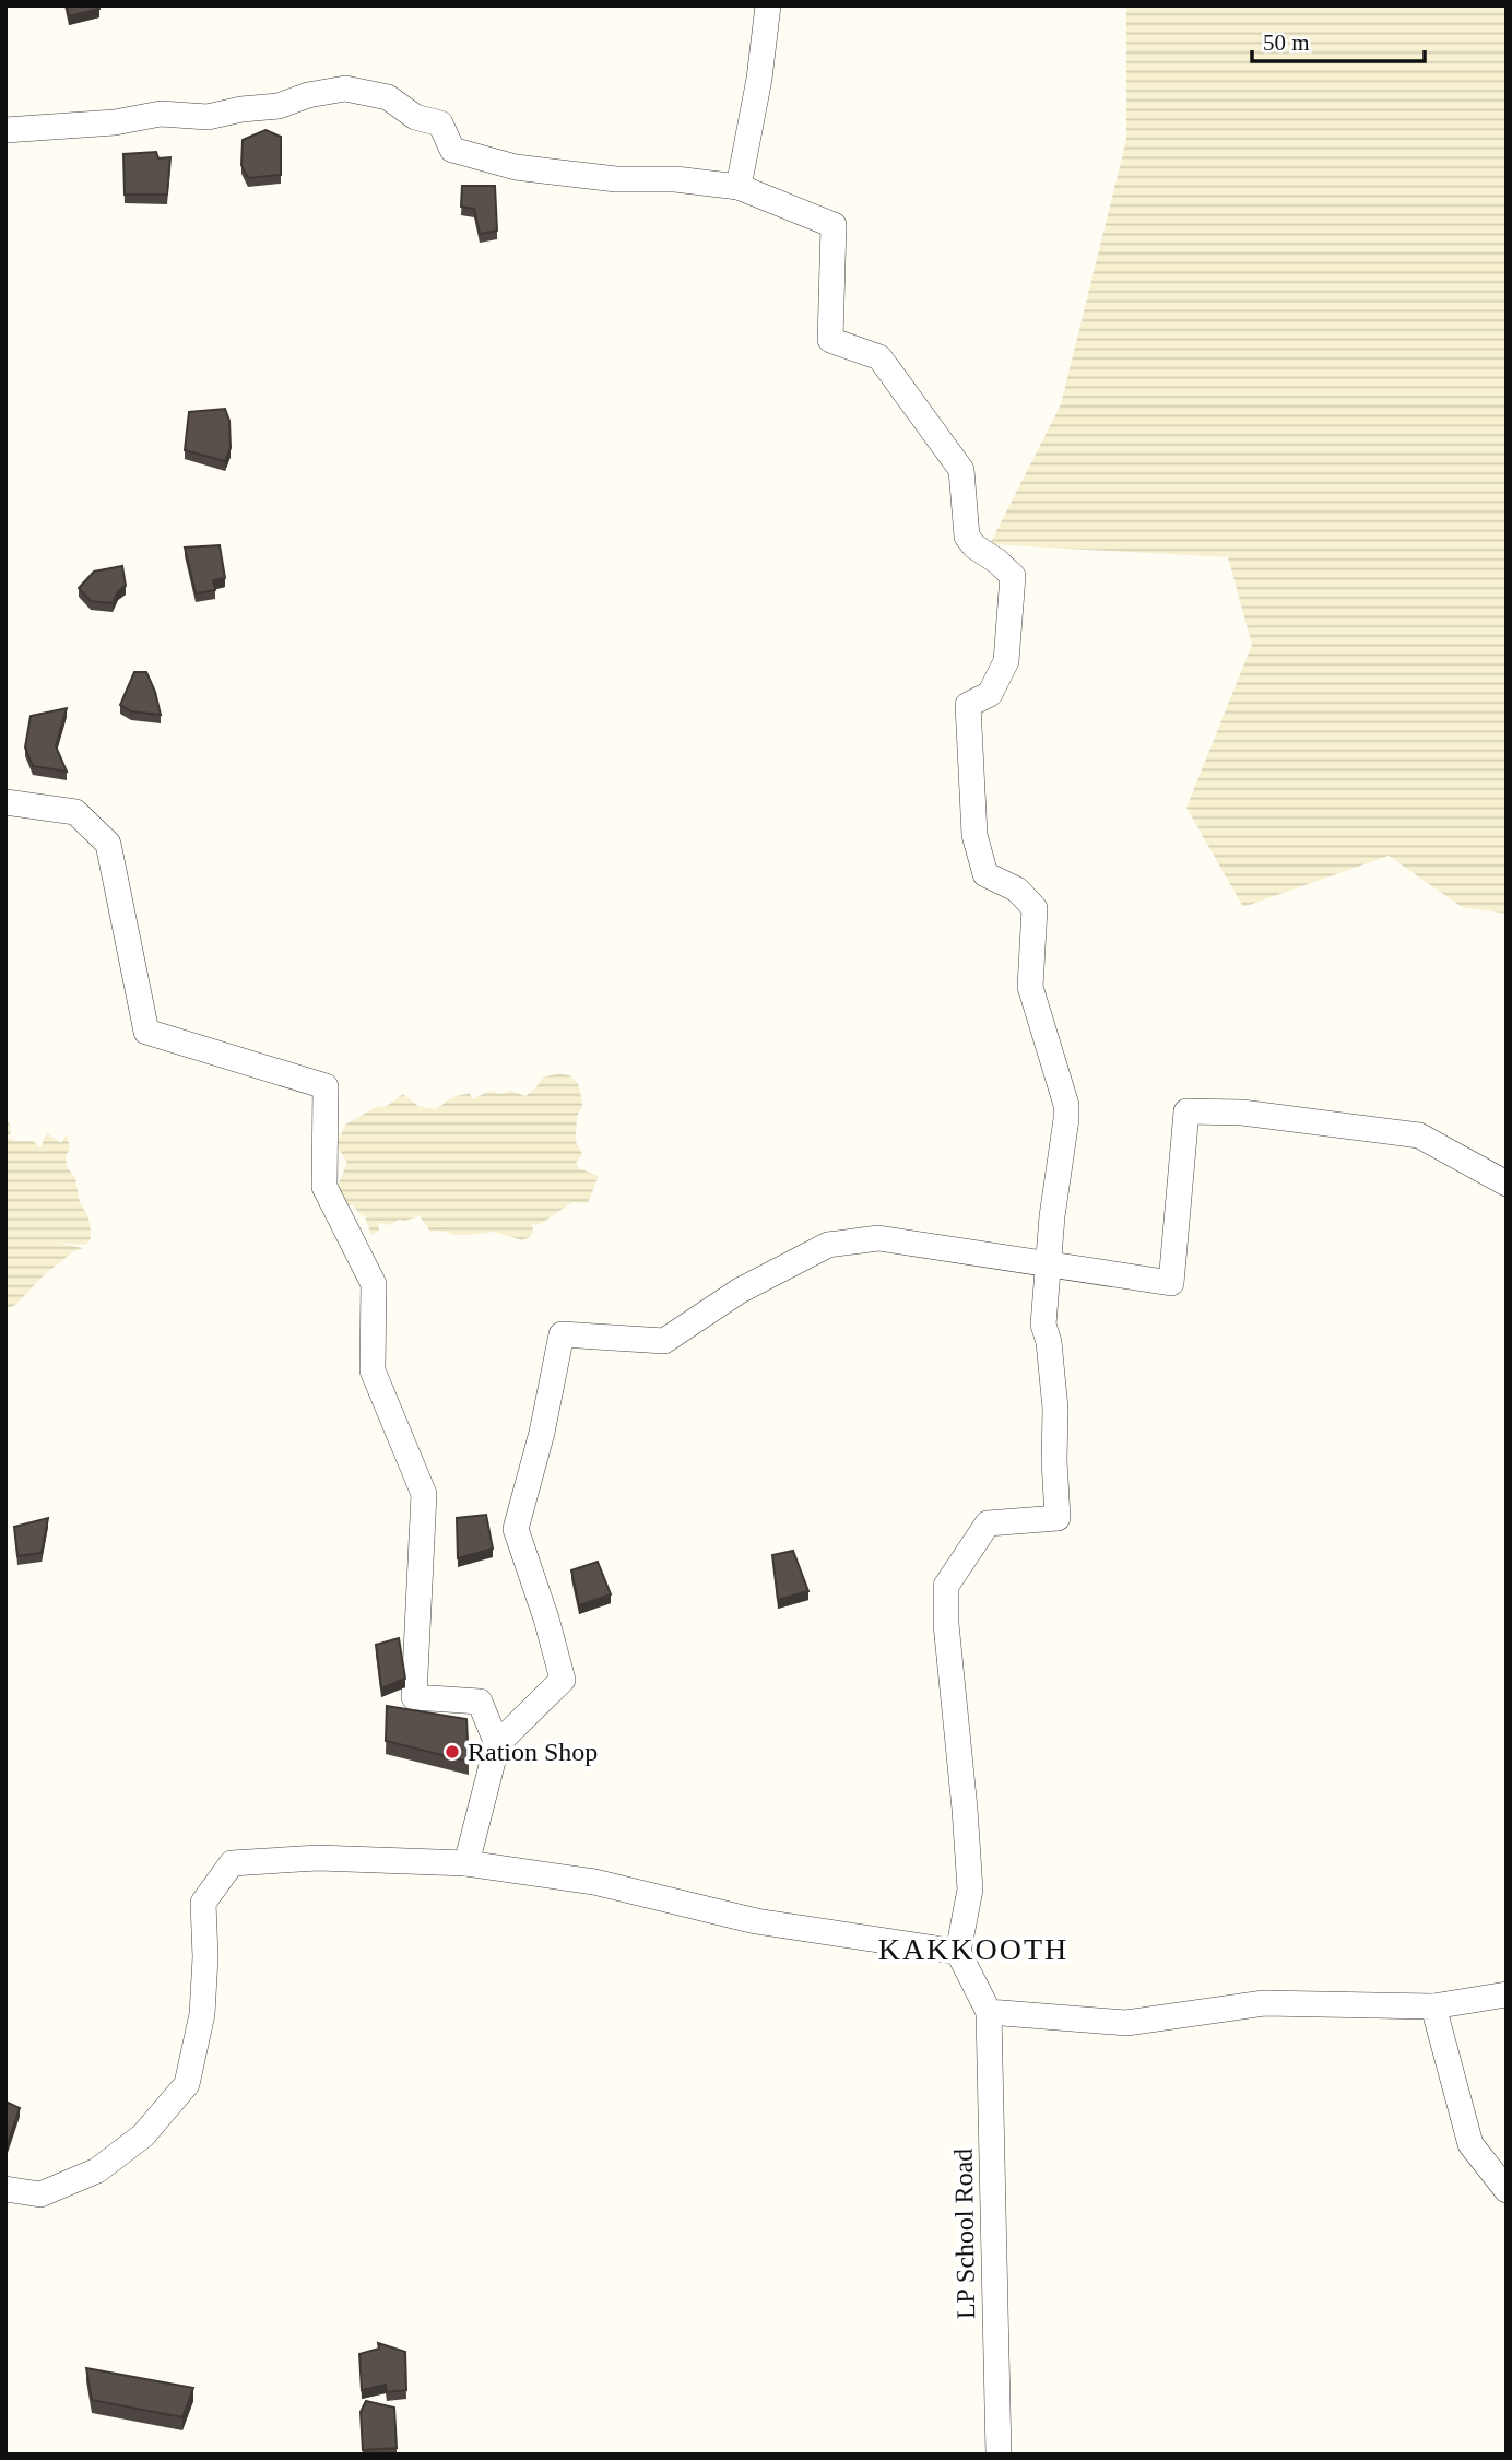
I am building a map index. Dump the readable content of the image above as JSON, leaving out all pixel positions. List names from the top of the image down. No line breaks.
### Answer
{"streets":{"street":["LP School Road"]},"districts":["KAKKOOTH"],"places":["Ration Shop"],"scale_bar":"50 m"}
